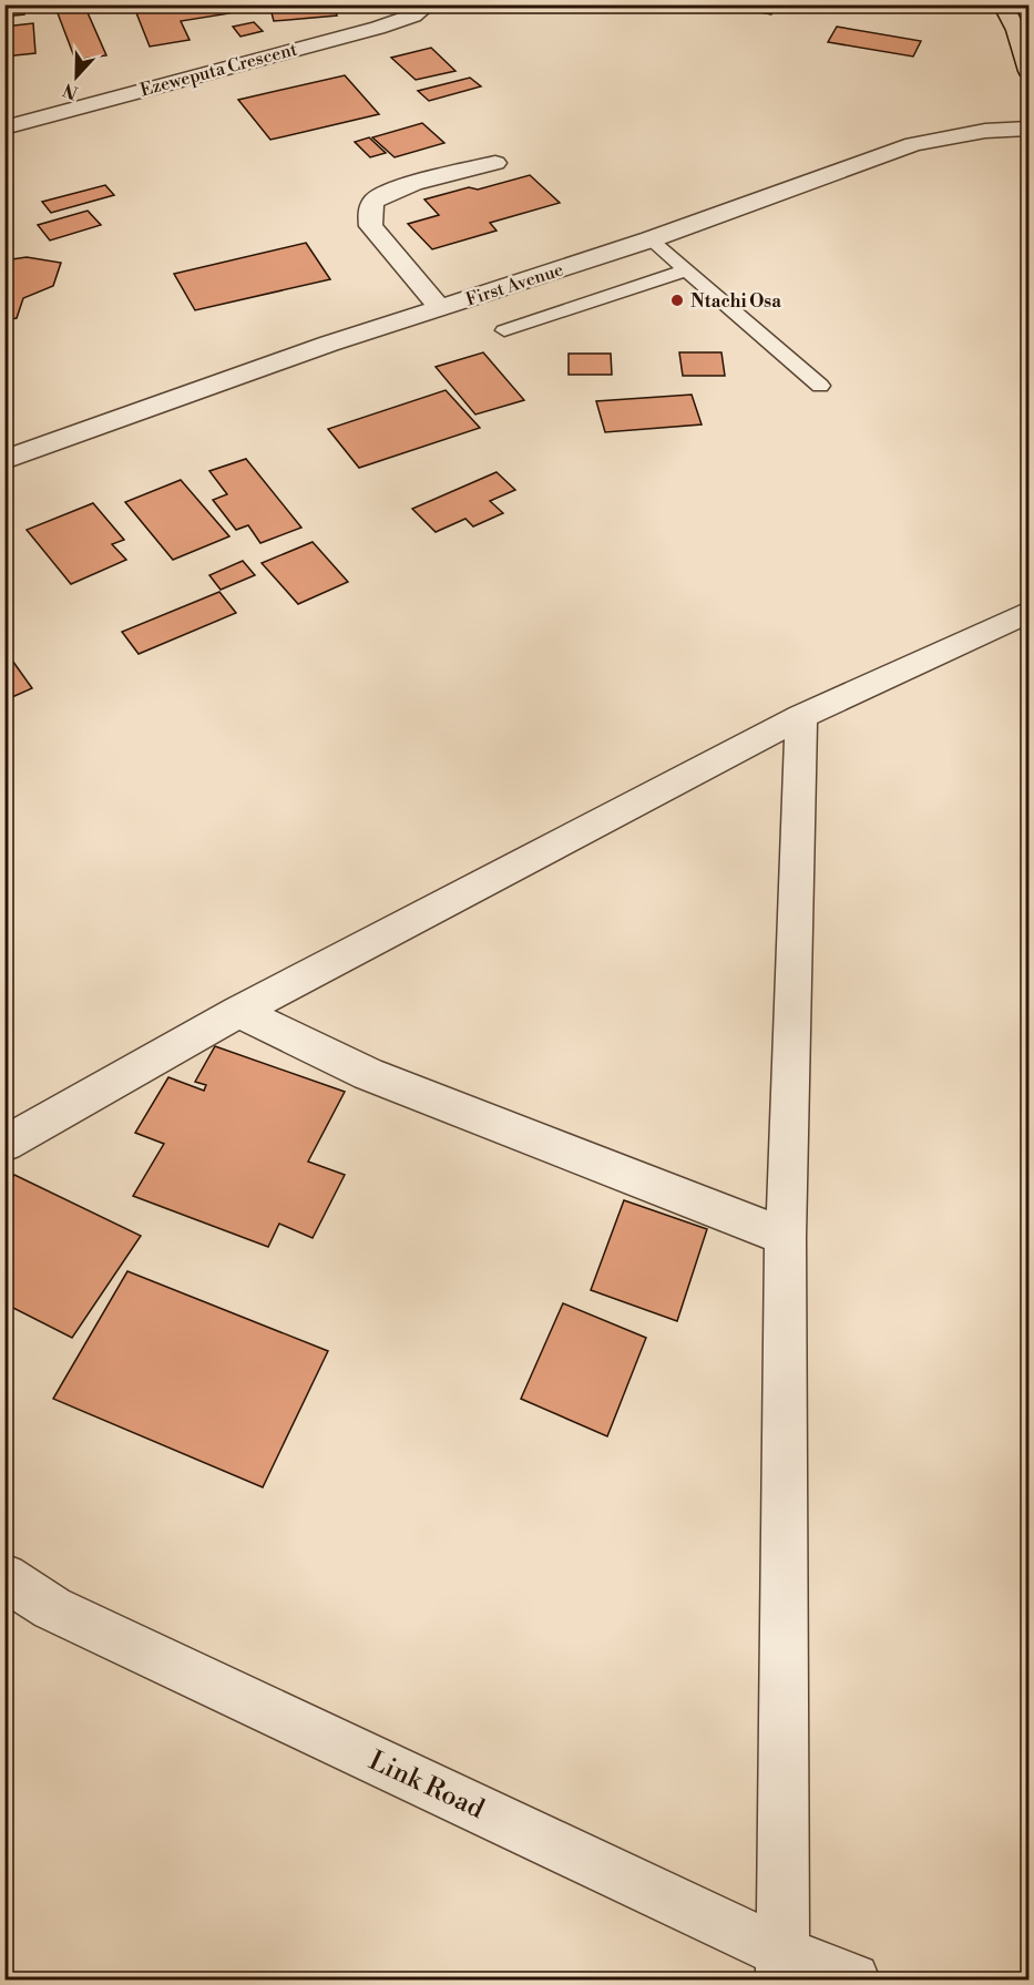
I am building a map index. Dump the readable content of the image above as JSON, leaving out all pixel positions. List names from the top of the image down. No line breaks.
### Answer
{"streets":{"street":["Ezeweputa Crescent","First Avenue","Link Road"]},"places":["Ntachi Osa"],"north":"bottom"}
